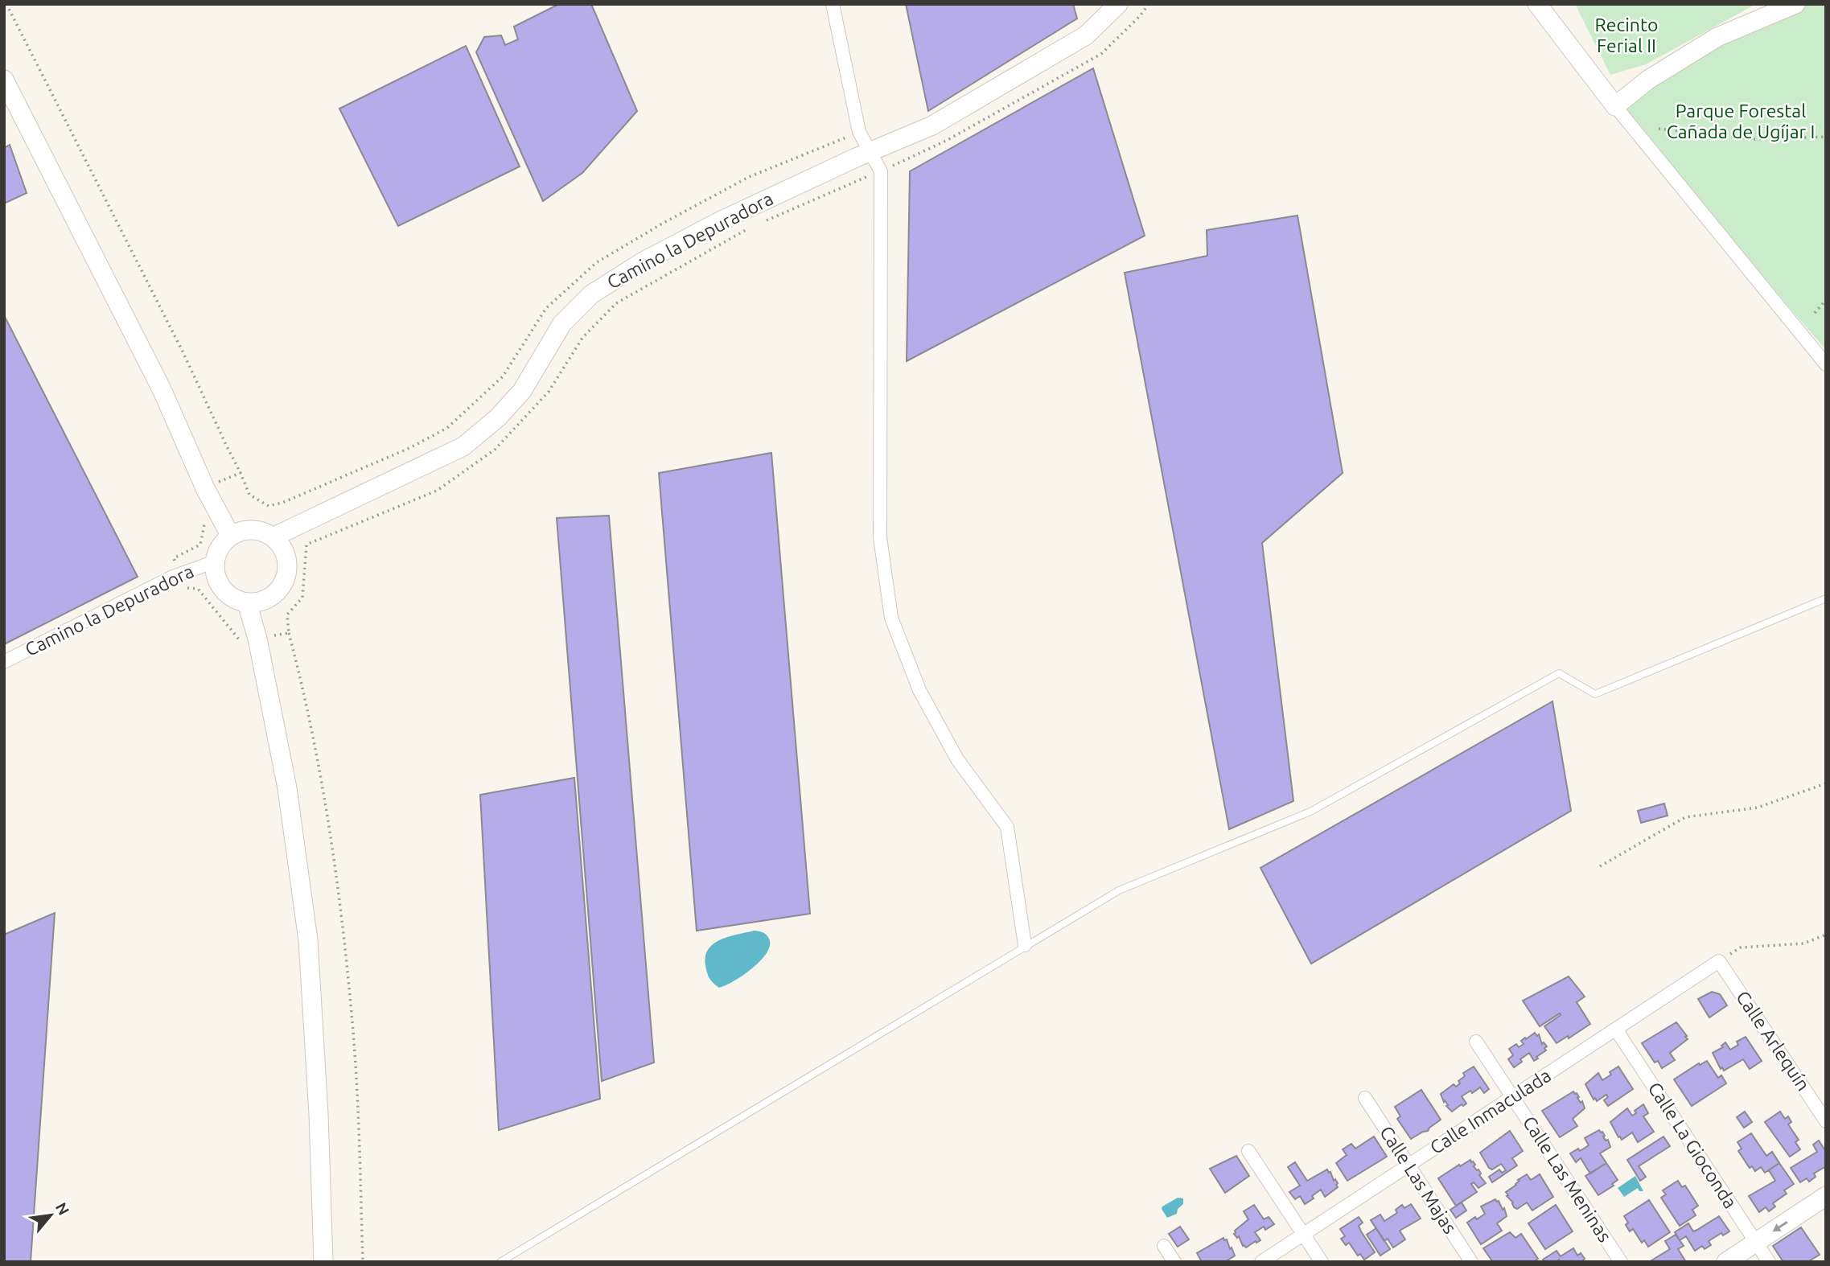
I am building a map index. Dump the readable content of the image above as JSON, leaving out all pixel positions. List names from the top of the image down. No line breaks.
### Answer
{"streets":{"street":["Camino la Depuradora","Calle Arlequín","Calle Inmaculada","Calle La Gioconda","Calle Las Meninas","Calle Las Majas"]},"crossings":[["Calle Arlequín","Calle Inmaculada"],["Calle Inmaculada","Calle La Gioconda"],["Calle Inmaculada","Calle Las Meninas"],["Calle Inmaculada","Calle Las Majas"]],"parks":["Recinto Ferial II","Parque Forestal Cañada de Ugíjar I"],"north":"top right"}
